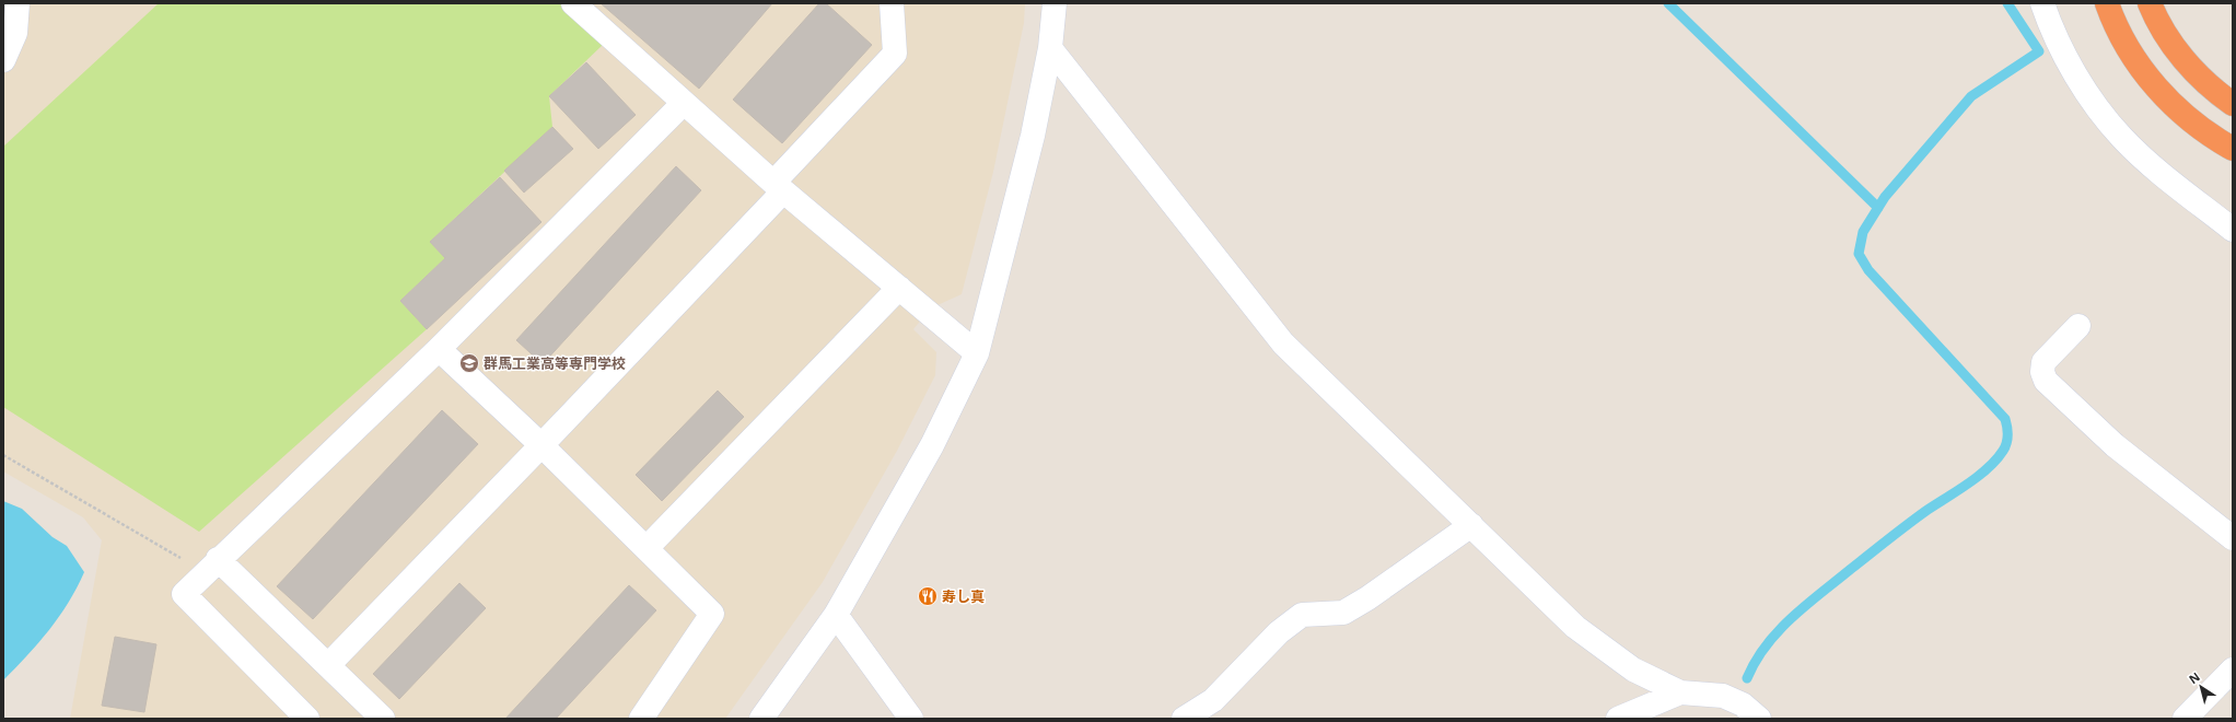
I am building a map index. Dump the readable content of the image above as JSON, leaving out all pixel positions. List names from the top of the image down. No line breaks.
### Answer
{"places":{"school or university":["群馬工業高等専門学校"],"restaurant":["寿し真"]},"north":"top left"}
